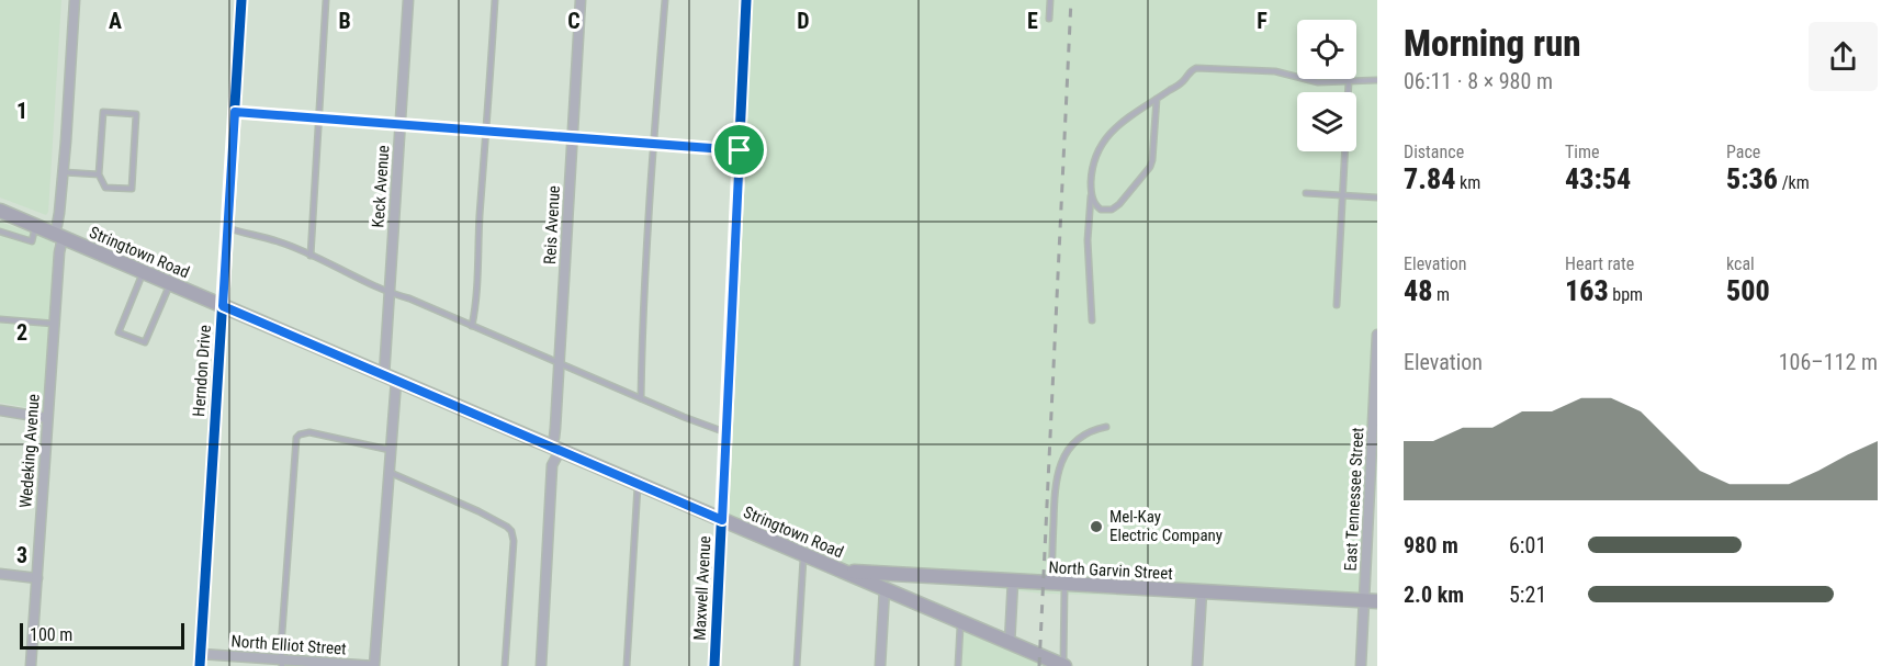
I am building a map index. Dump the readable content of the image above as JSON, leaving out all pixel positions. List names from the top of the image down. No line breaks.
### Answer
{"streets":{"main road":["Stringtown Road","North Garvin Street"],"street":["Keck Avenue","Reis Avenue","Herndon Drive","Wedeking Avenue","East Tennessee Street","Maxwell Avenue","North Elliot Street"]},"crossings":[["Keck Avenue","Stringtown Road"],["Keck Avenue","North Elliot Street"],["Reis Avenue","Stringtown Road"],["Stringtown Road","Herndon Drive"],["Stringtown Road","Wedeking Avenue"],["Stringtown Road","North Garvin Street"],["Stringtown Road","Maxwell Avenue"],["Herndon Drive","North Elliot Street"],["East Tennessee Street","North Garvin Street"]],"places":["Mel-Kay Electric Company"],"scale_bar":"100 m","page":{"heading":["Morning run","06:11 · 8 × 980 m"],"stats":[["Distance","7.84 km"],["Time","43:54"],["Pace","5:36 /km"],["Elevation","48 m"],["Heart rate","163 bpm"],["kcal","500"]],"chart":["Elevation","106–112 m"],"list":[{"name":"980 m","note":"6:01"},{"name":"2.0 km","note":"5:21"}],"scale":"100 m"},"grid":{"columns":["A","B","C","D","E","F"],"rows":["1","2","3"]}}
